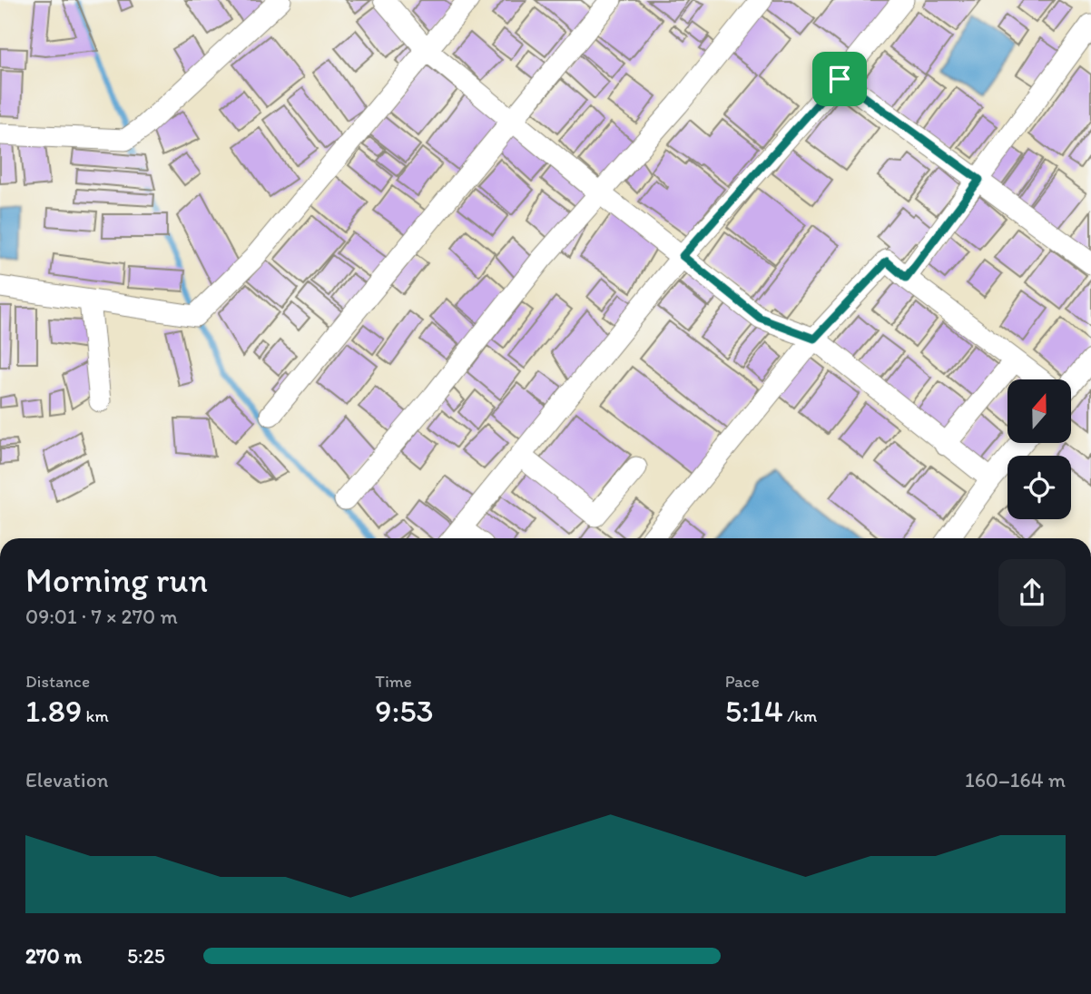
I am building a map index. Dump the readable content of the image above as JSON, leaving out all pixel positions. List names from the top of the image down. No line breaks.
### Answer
{"north":"top","page":{"heading":["Morning run","09:01 · 7 × 270 m"],"stats":[["Distance","1.89 km"],["Time","9:53"],["Pace","5:14 /km"]],"chart":["Elevation","160–164 m"],"list":[{"name":"270 m","note":"5:25"}]}}
